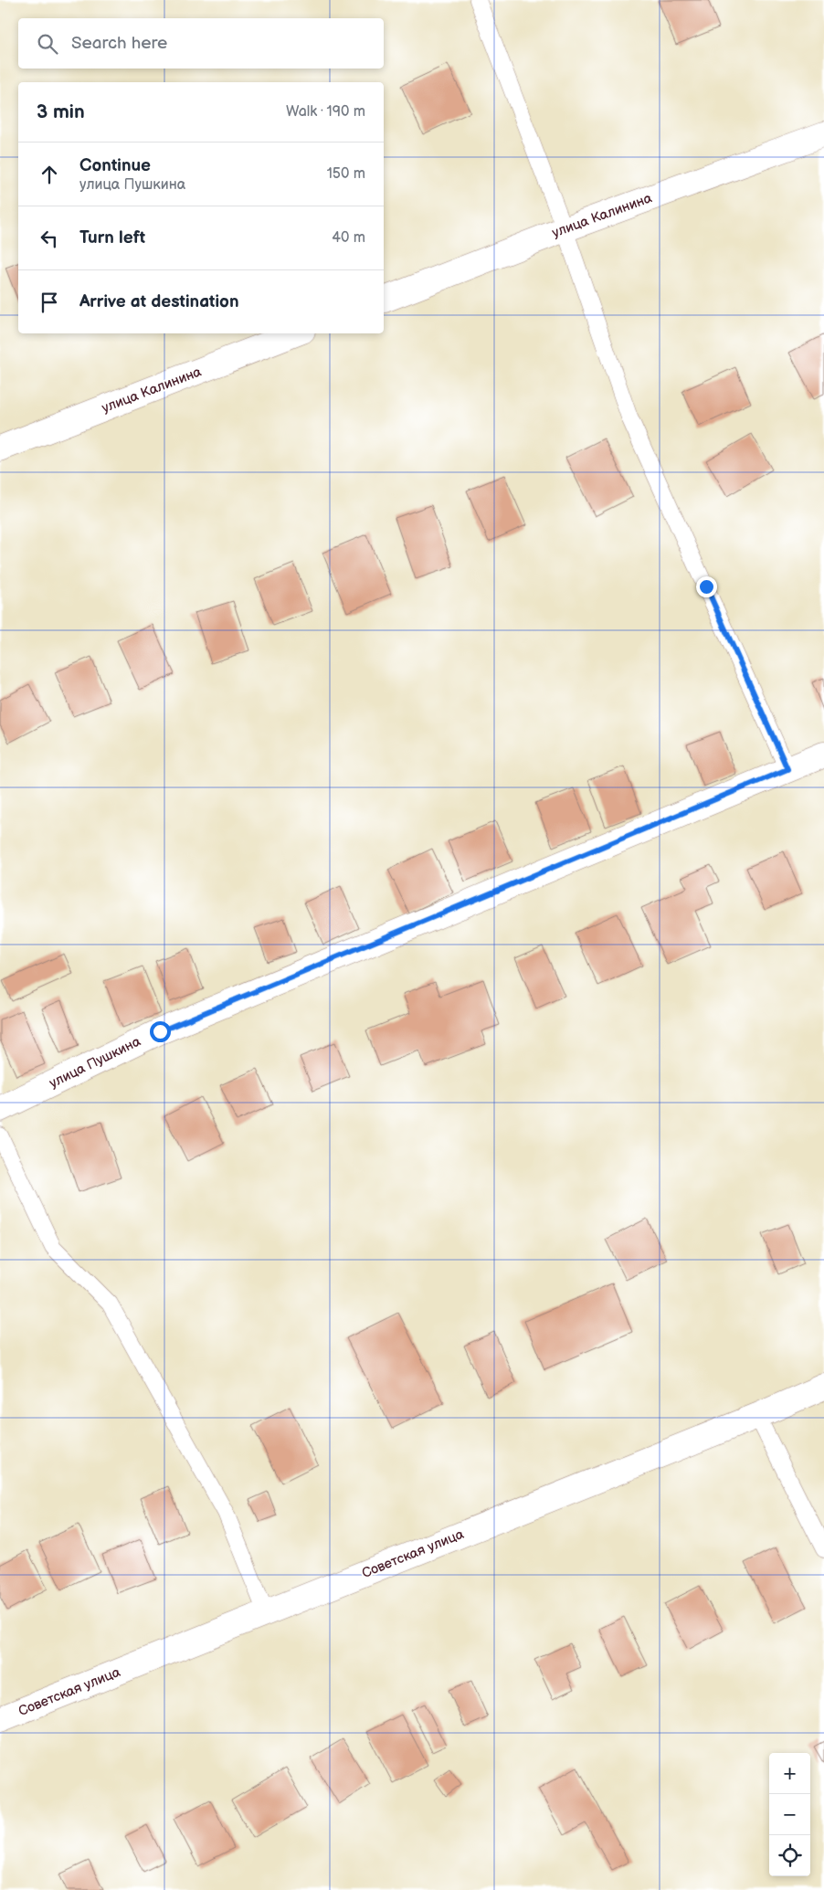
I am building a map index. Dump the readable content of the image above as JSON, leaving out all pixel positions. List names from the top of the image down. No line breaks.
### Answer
{"streets":{"street":["улица Калинина","улица Пушкина","Советская улица"]},"page":{"search":"Search here","heading":["3 min","Walk · 190 m"],"list":[["Continue","улица Пушкина","150 m"],["Turn left","40 m"],"Arrive at destination"],"map_buttons":["+","−"]}}
